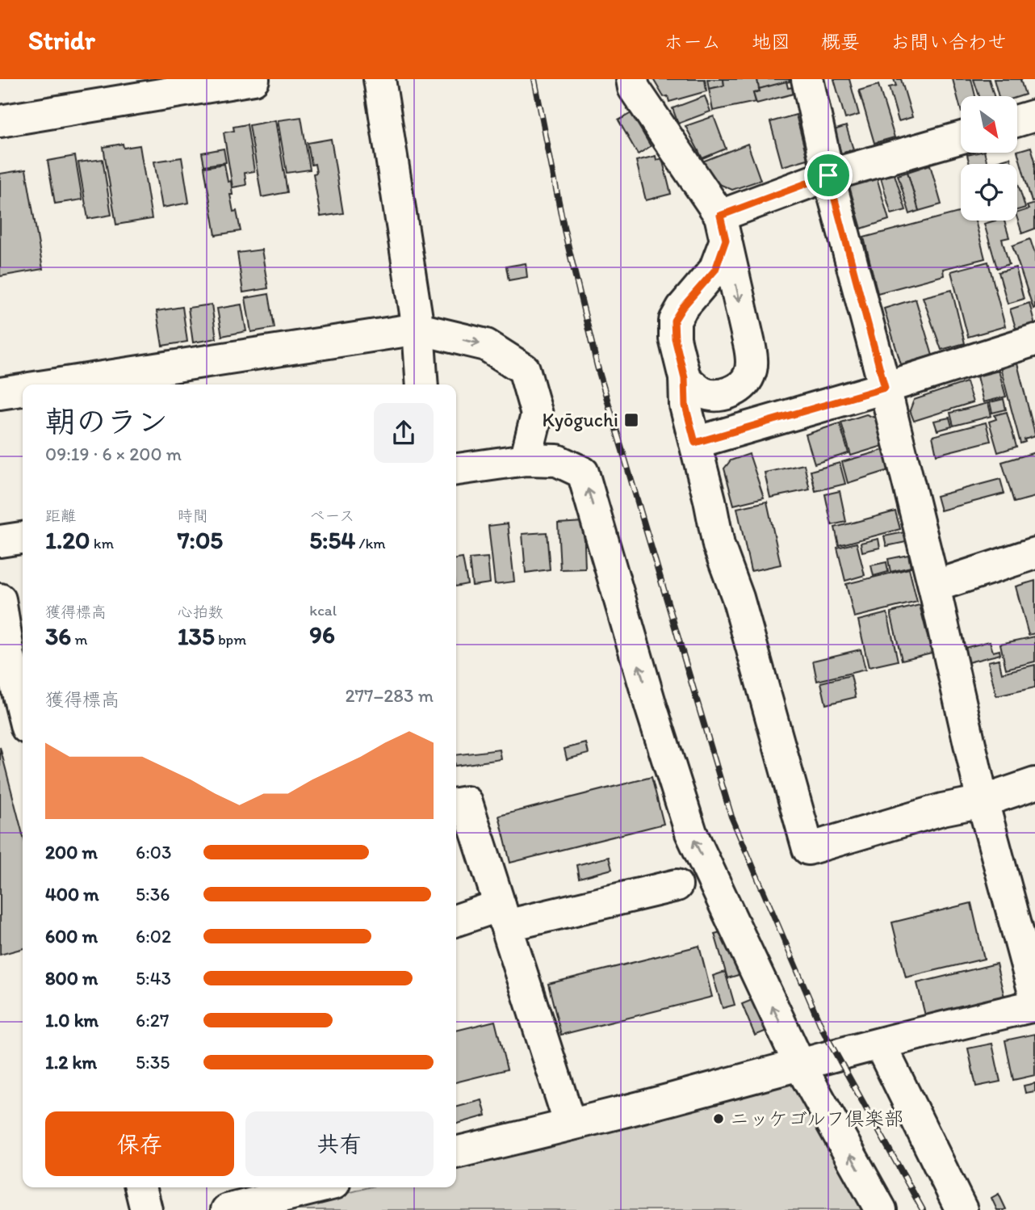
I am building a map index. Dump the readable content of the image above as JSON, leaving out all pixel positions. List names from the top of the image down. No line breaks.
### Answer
{"places":{"transit":["Kyōguchi"],"other":["ニッケゴルフ倶楽部"]},"north":"bottom right","page":{"header":"Stridr","nav":["ホーム","地図","概要","お問い合わせ"],"heading":["朝のラン","09:19 · 6 × 200 m"],"stats":[["距離","1.20 km"],["時間","7:05"],["ペース","5:54 /km"],["獲得標高","36 m"],["心拍数","135 bpm"],["kcal","96"]],"chart":["獲得標高","277–283 m"],"list":[{"name":"200 m","note":"6:03"},{"name":"400 m","note":"5:36"},{"name":"600 m","note":"6:02"},{"name":"800 m","note":"5:43"},{"name":"1.0 km","note":"6:27"},{"name":"1.2 km","note":"5:35"}],"buttons":["保存","共有"]}}
